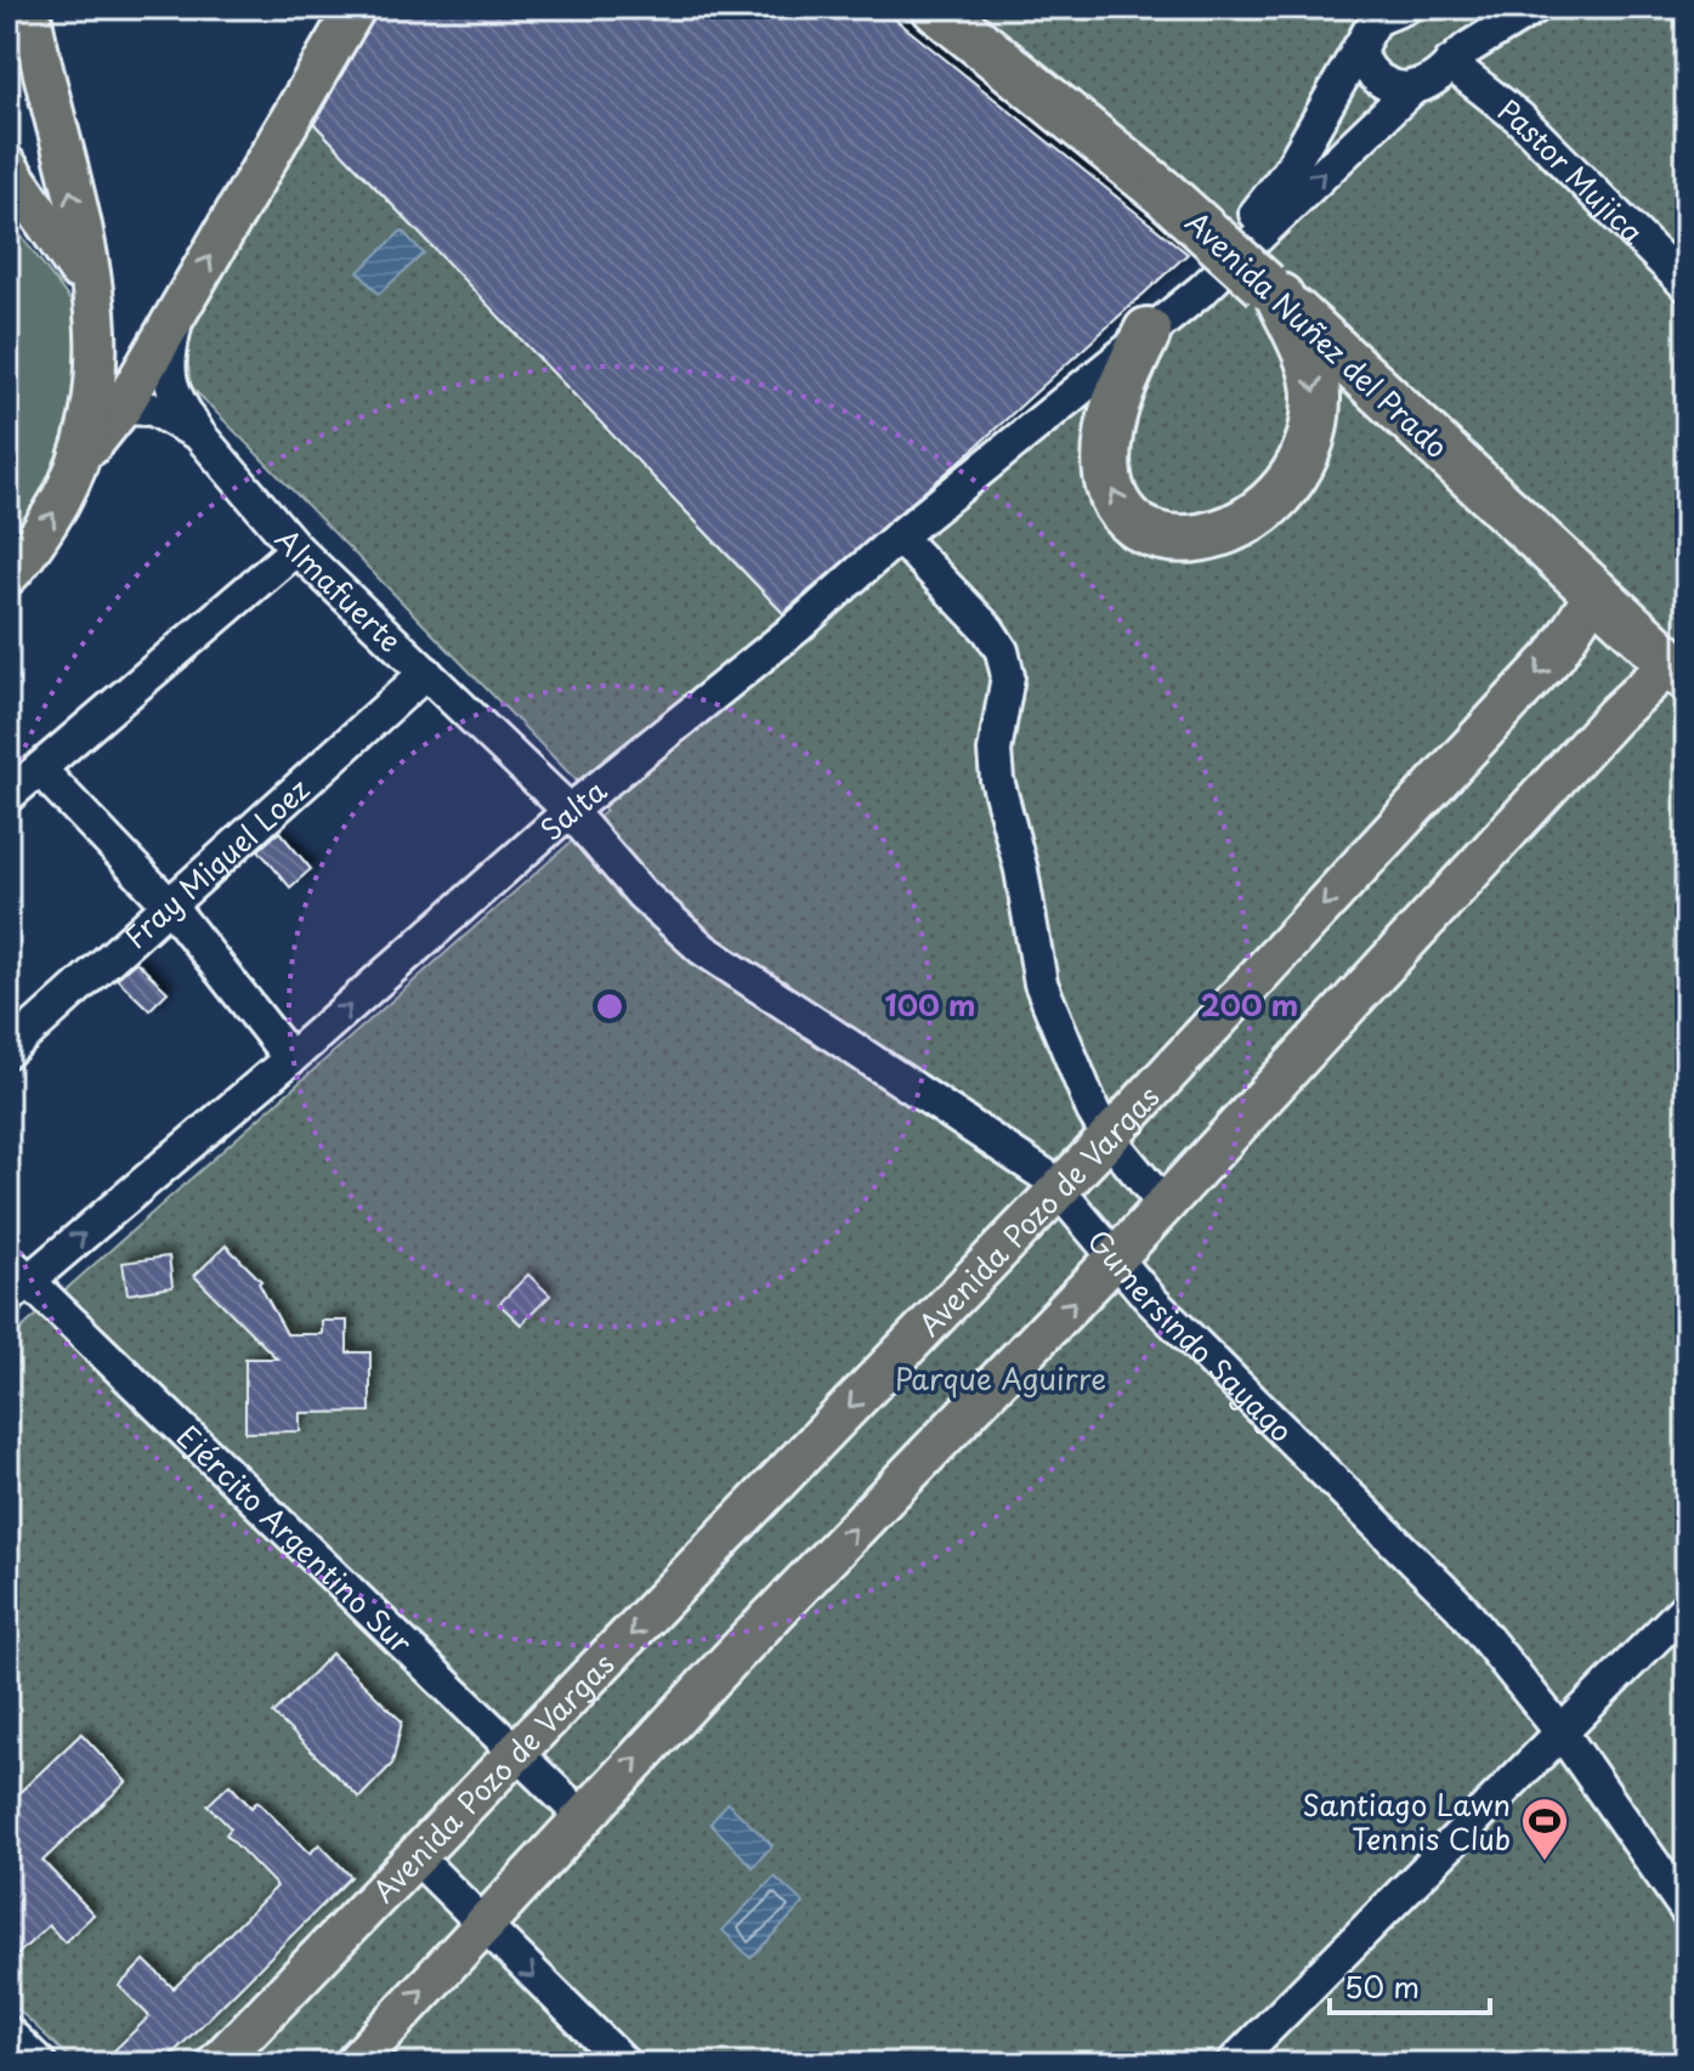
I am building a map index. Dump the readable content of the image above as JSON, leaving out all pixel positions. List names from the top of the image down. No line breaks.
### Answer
{"streets":{"highway":["Avenida Nuñez del Prado"],"main road":["Avenida Pozo de Vargas"],"street":["Pastor Mujica","Almafuerte","Salta","Fray Miguel Loez","Gumersindo Sayago","Ejército Argentino Sur"]},"crossings":[["Avenida Nuñez del Prado","Avenida Pozo de Vargas"],["Almafuerte","Salta"],["Almafuerte","Fray Miguel Loez"],["Almafuerte","Gumersindo Sayago"],["Salta","Gumersindo Sayago"],["Salta","Ejército Argentino Sur"],["Avenida Pozo de Vargas","Gumersindo Sayago"],["Avenida Pozo de Vargas","Ejército Argentino Sur"]],"one_way":["Salta"],"parks":["Parque Aguirre"],"places":{"sports":["Santiago Lawn Tennis Club"]},"scale_bar":"50 m","rings":["100 m","200 m"]}
